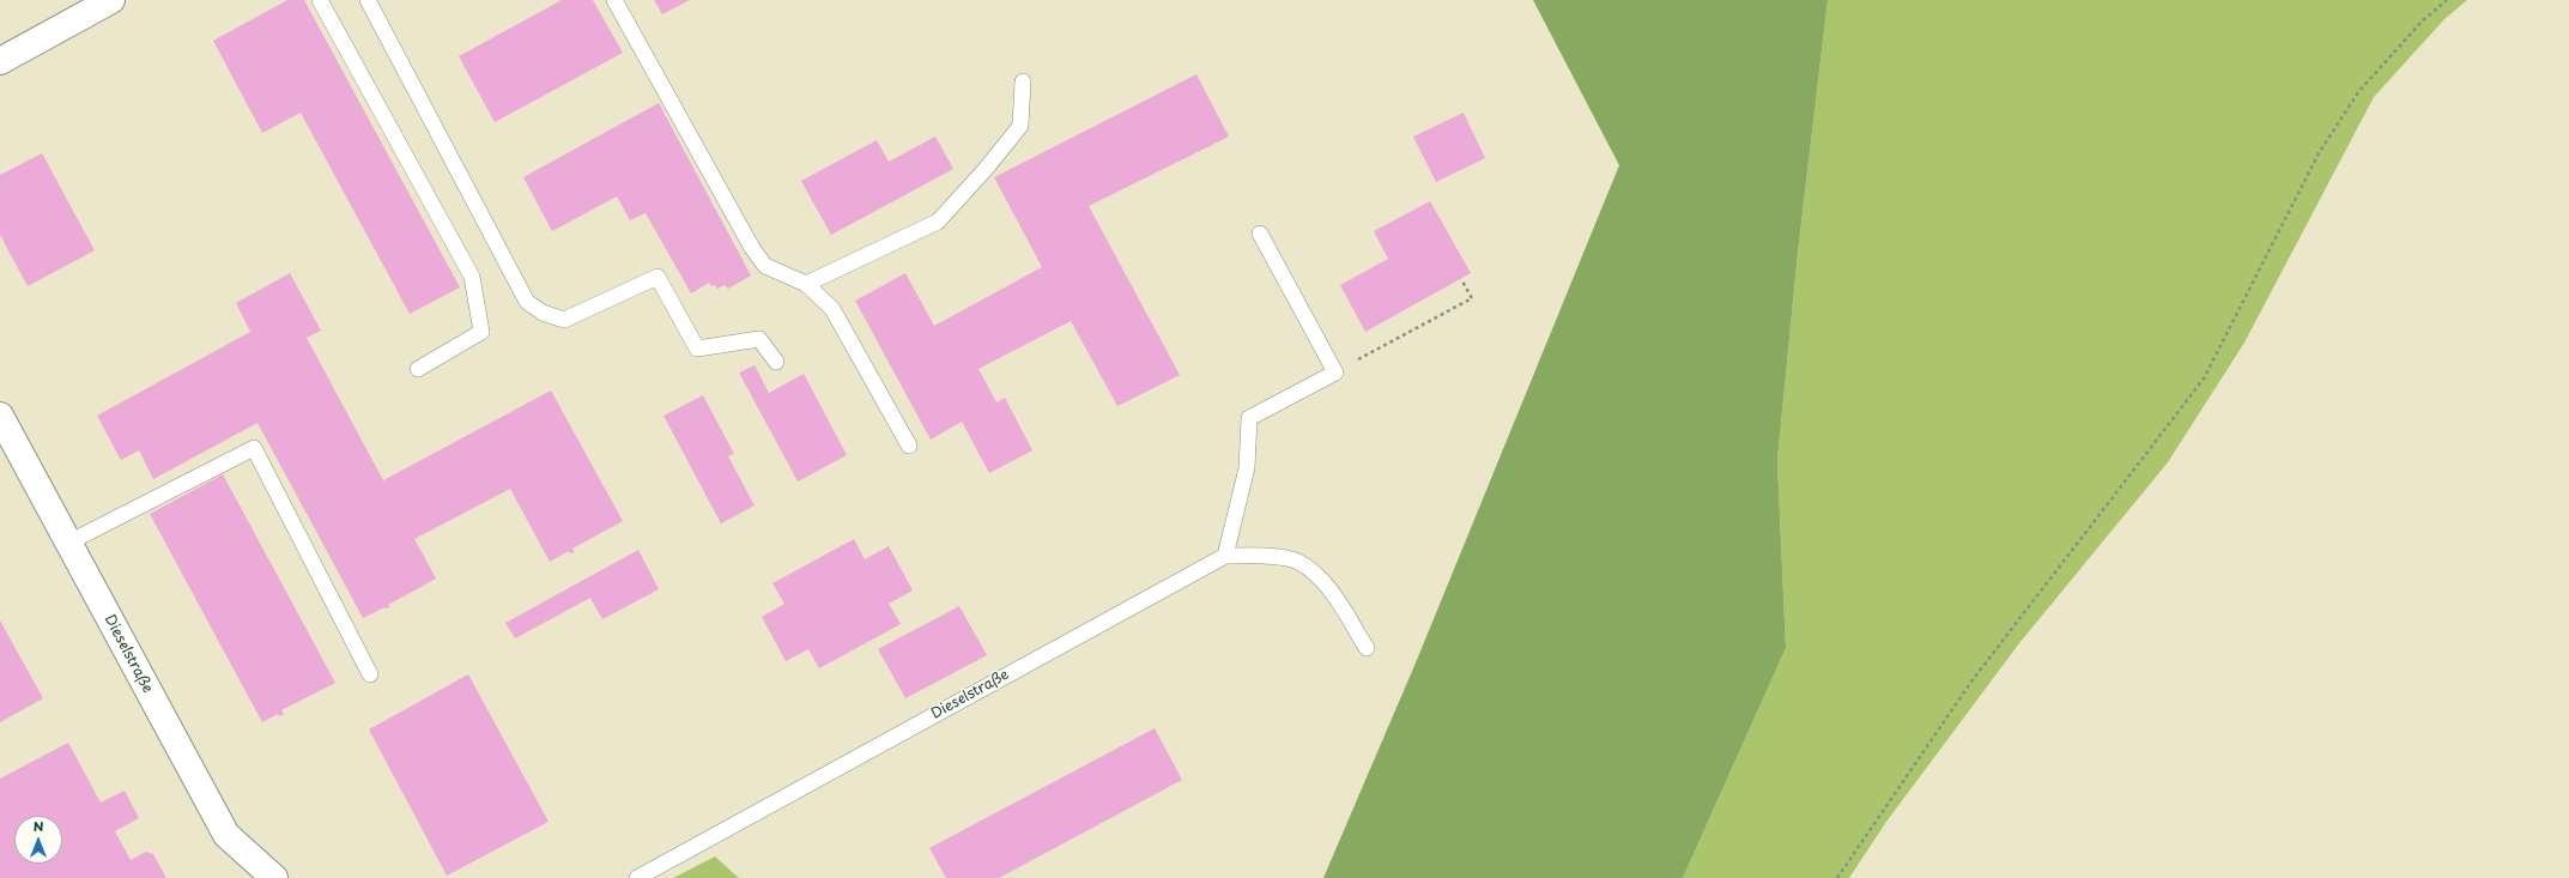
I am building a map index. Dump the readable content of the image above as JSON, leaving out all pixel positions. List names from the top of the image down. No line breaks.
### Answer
{"streets":{"street":["Dieselstraße"]},"north":"top"}
